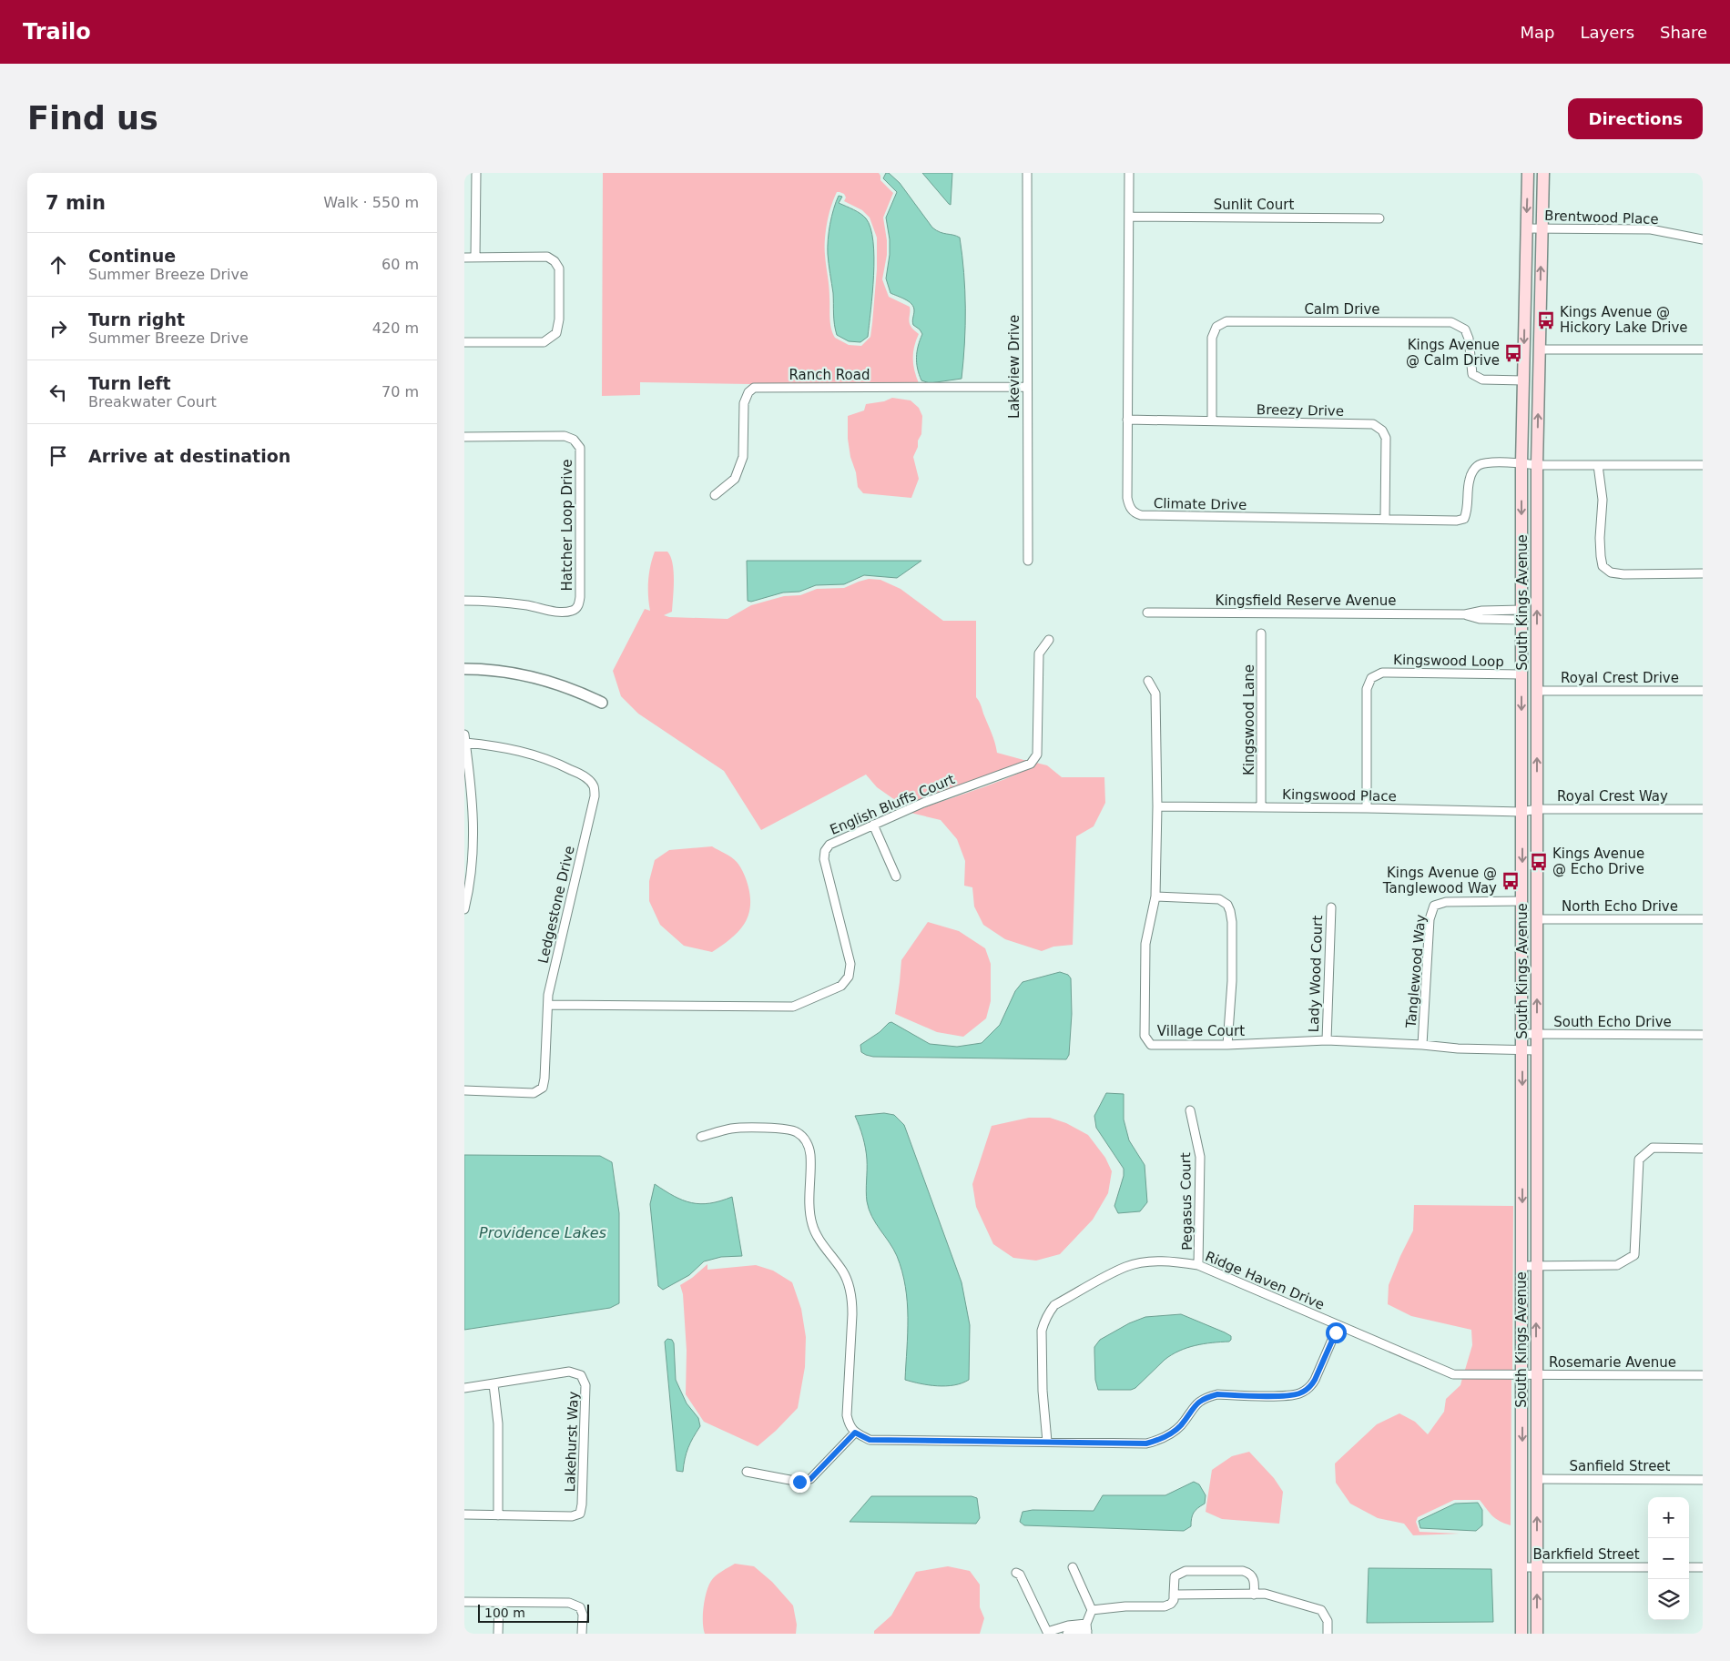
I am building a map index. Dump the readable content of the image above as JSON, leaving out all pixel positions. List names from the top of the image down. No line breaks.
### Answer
{"streets":{"main road":["South Kings Avenue"],"street":["Sunlit Court","Brentwood Place","Calm Drive","Lakeview Drive","Ranch Road","Breezy Drive","Climate Drive","Hatcher Loop Drive","Kingsfield Reserve Avenue","Kingswood Loop","Royal Crest Drive","Kingswood Lane","Kingswood Place","Royal Crest Way","English Bluffs Court","Ledgestone Drive","North Echo Drive","Tanglewood Way","Lady Wood Court","South Echo Drive","Village Court","Pegasus Court","Ridge Haven Drive","Rosemarie Avenue","Lakehurst Way","Sanfield Street","Barkfield Street"]},"crossings":[["Sunlit Court","Climate Drive"],["Brentwood Place","South Kings Avenue"],["Calm Drive","Breezy Drive"],["Calm Drive","South Kings Avenue"],["Lakeview Drive","Ranch Road"],["Breezy Drive","Climate Drive"],["Climate Drive","South Kings Avenue"],["Kingsfield Reserve Avenue","South Kings Avenue"],["South Kings Avenue","Kingswood Loop"],["South Kings Avenue","Royal Crest Drive"],["South Kings Avenue","Kingswood Place"],["South Kings Avenue","Royal Crest Way"],["South Kings Avenue","North Echo Drive"],["South Kings Avenue","Tanglewood Way"],["South Kings Avenue","South Echo Drive"],["South Kings Avenue","Village Court"],["South Kings Avenue","Ridge Haven Drive"],["South Kings Avenue","Rosemarie Avenue"],["South Kings Avenue","Sanfield Street"],["South Kings Avenue","Barkfield Street"],["Kingswood Loop","Kingswood Place"],["Kingswood Lane","Kingswood Place"],["Kingswood Place","Royal Crest Way"],["Kingswood Place","Village Court"],["English Bluffs Court","Ledgestone Drive"],["Tanglewood Way","Village Court"],["Lady Wood Court","Village Court"],["Pegasus Court","Ridge Haven Drive"],["Ridge Haven Drive","Rosemarie Avenue"]],"water":["Providence Lakes"],"places":{"bus stop":["Kings Avenue @ Hickory Lake Drive","Kings Avenue @ Calm Drive","Kings Avenue @ Echo Drive","Kings Avenue @ Tanglewood Way"]},"scale_bar":"100 m","page":{"header":"Trailo","nav":["Map","Layers","Share"],"buttons":"Directions","title":"Find us","heading":["7 min","Walk · 550 m"],"list":[["Continue","Summer Breeze Drive","60 m"],["Turn right","Summer Breeze Drive","420 m"],["Turn left","Breakwater Court","70 m"],"Arrive at destination"],"map_buttons":["+","−"],"scale":"100 m"}}
